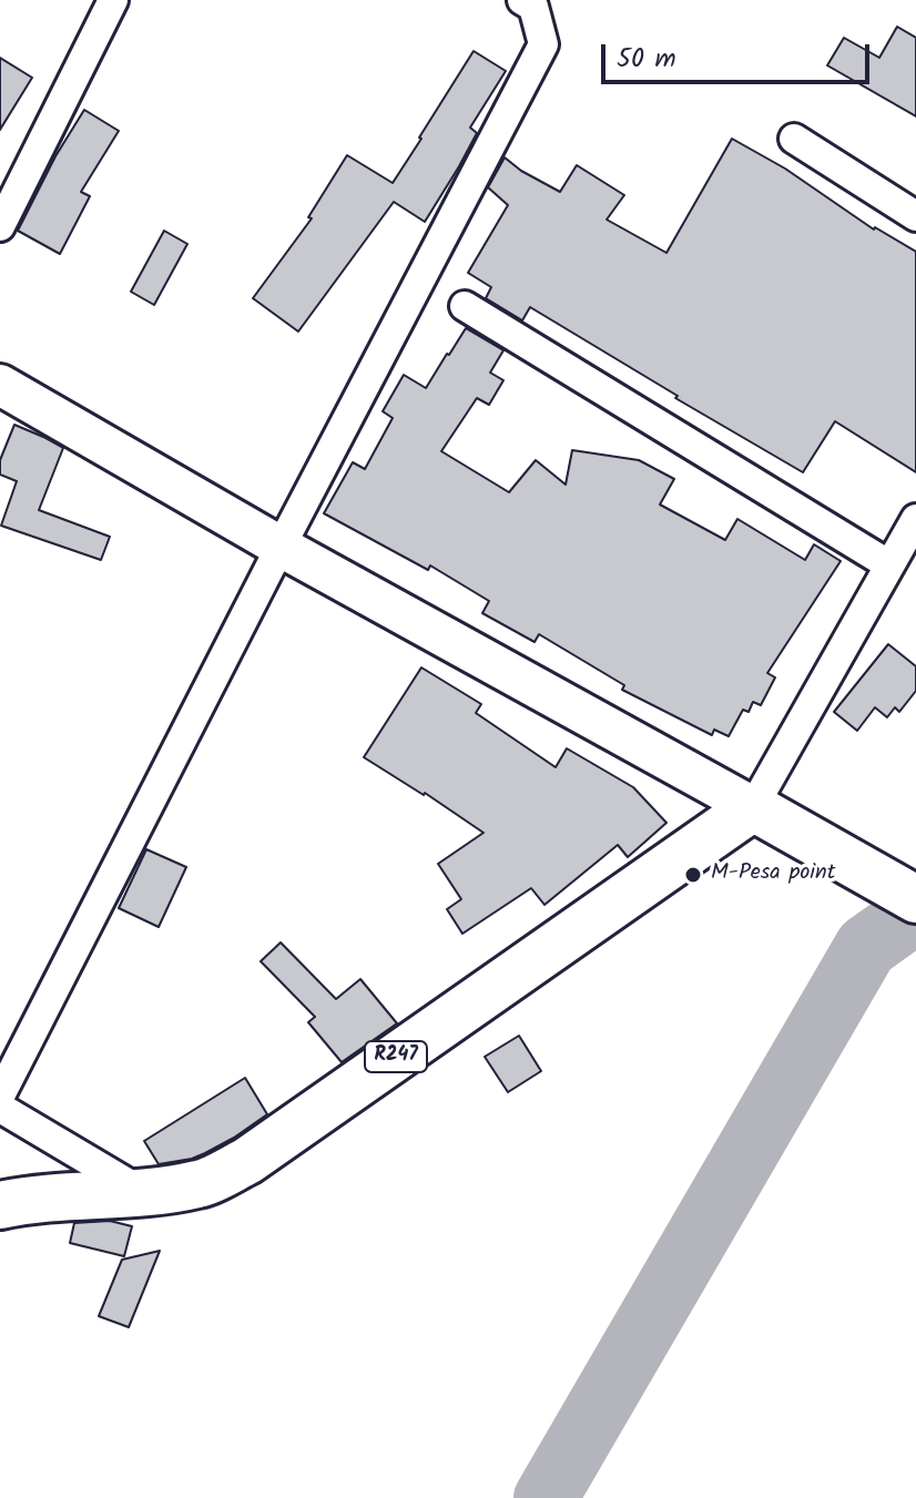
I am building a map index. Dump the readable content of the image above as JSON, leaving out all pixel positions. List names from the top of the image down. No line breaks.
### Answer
{"streets":{"main road":["R247"]},"places":["M-Pesa point"],"scale_bar":"50 m"}
